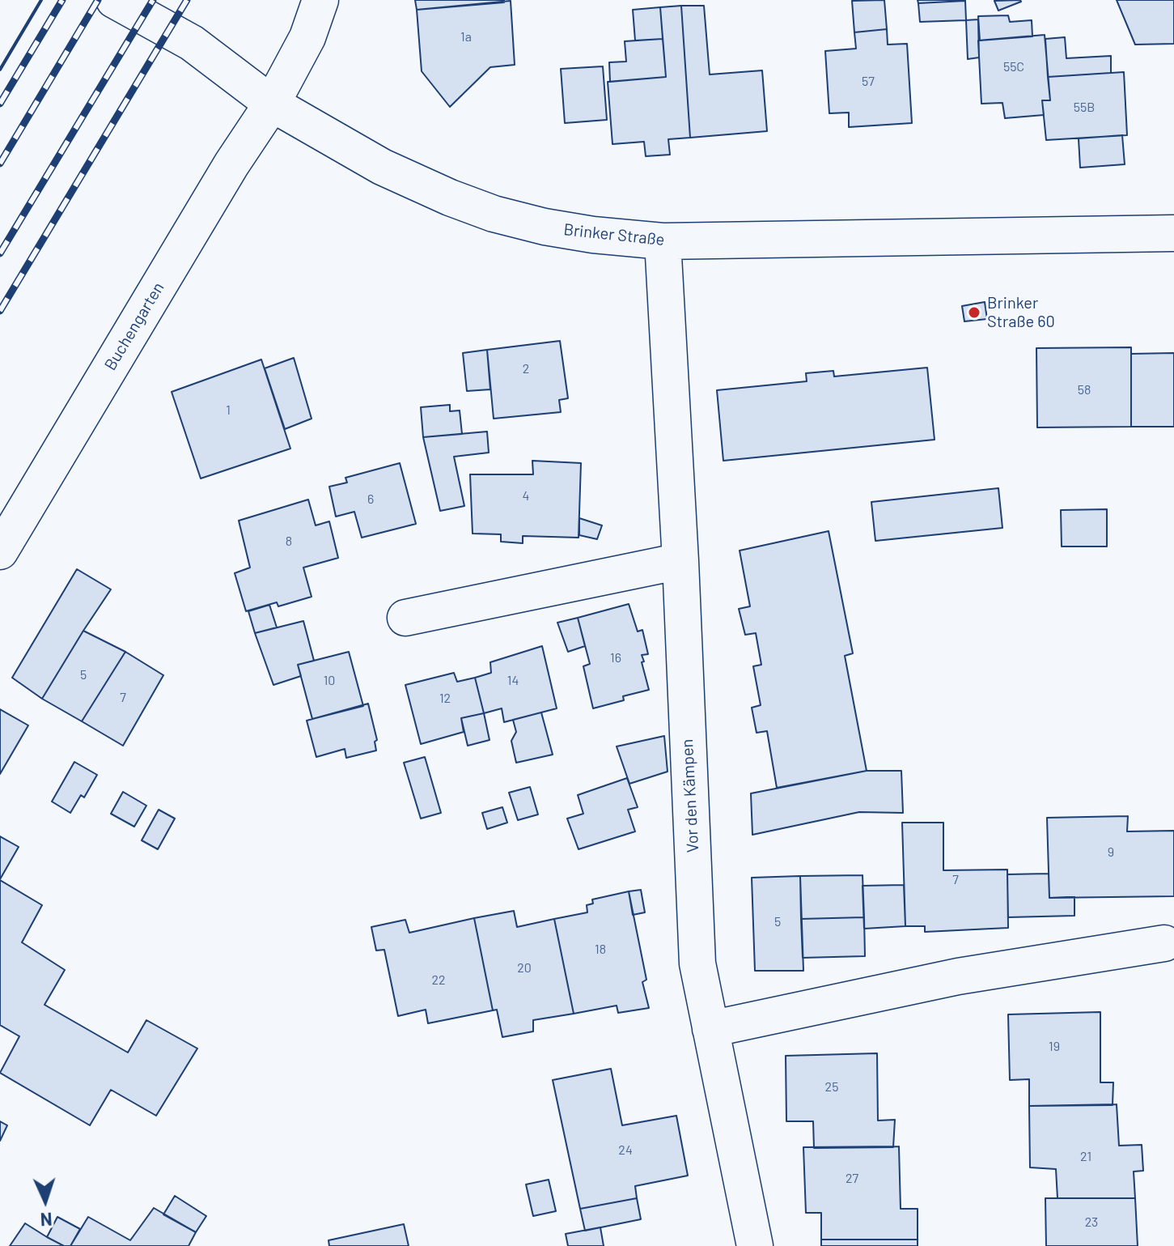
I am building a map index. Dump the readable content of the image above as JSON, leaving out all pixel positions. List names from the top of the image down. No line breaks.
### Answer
{"streets":{"street":["Brinker Straße","Buchengarten","Vor den Kämpen"]},"crossings":[["Brinker Straße","Buchengarten"],["Brinker Straße","Vor den Kämpen"]],"places":["Brinker Straße 60"],"house_numbers":["1a","55C","57","55B","2","58","1","4","6","8","16","5","10","14","7","12","9","7","5","18","20","22","19","25","24","21","27","23"],"north":"bottom"}
